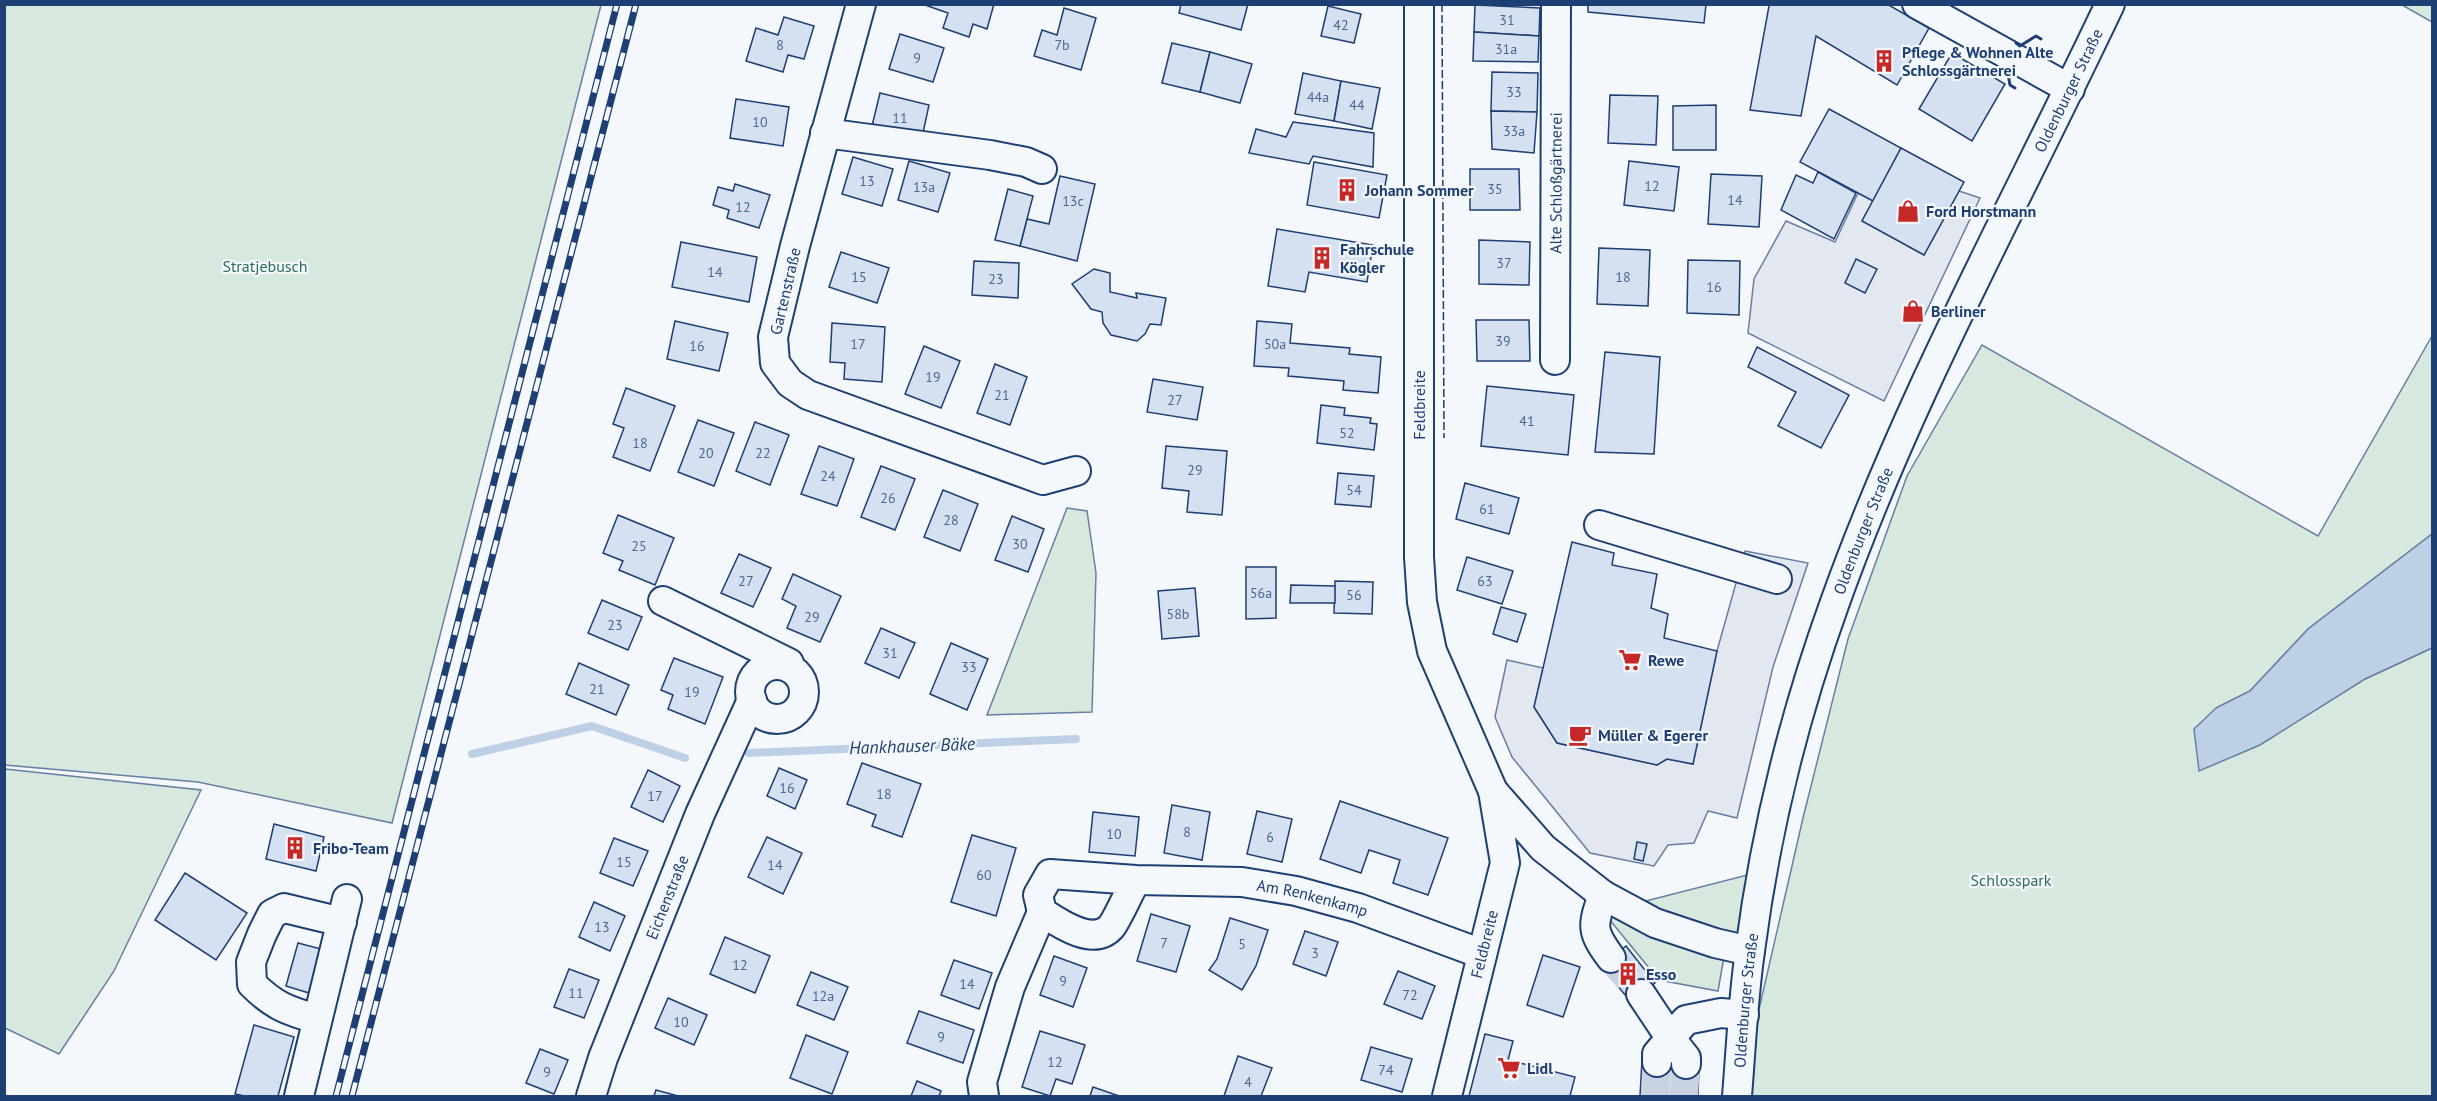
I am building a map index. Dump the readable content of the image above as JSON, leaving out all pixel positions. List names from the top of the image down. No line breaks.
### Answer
{"streets":{"street":["Oldenburger Straße","Alte Schloßgärtnerei","Gartenstraße","Feldbreite","Eichenstraße","Am Renkenkamp"]},"crossings":[["Oldenburger Straße","Feldbreite"],["Feldbreite","Am Renkenkamp"]],"water":["Hankhauser Bäke"],"parks":["Stratjebusch","Schlosspark"],"places":{"building":["Pflege & Wohnen Alte Schlossgärtnerei","Johann Sommer","Fahrschule Kögler","Fribo-Team","Esso"],"shop":["Ford Horstmann","Berliner"],"supermarket":["Rewe","Lidl"],"cafe":["Müller & Egerer"]},"house_numbers":["31","42","8","7b","31a","9","33","44a","44","11","10","33a","13","12","13a","35","14","13c","12","37","14","15","18","23","16","39","17","50a","16","19","21","27","41","52","18","20","22","29","24","54","26","61","28","30","25","27","63","56a","56","58b","29","23","31","33","21","19","16","18","17","8","10","6","15","14","60","13","7","5","3","12","9","14","11","72","12a","10","9","12","74","9","4"]}
